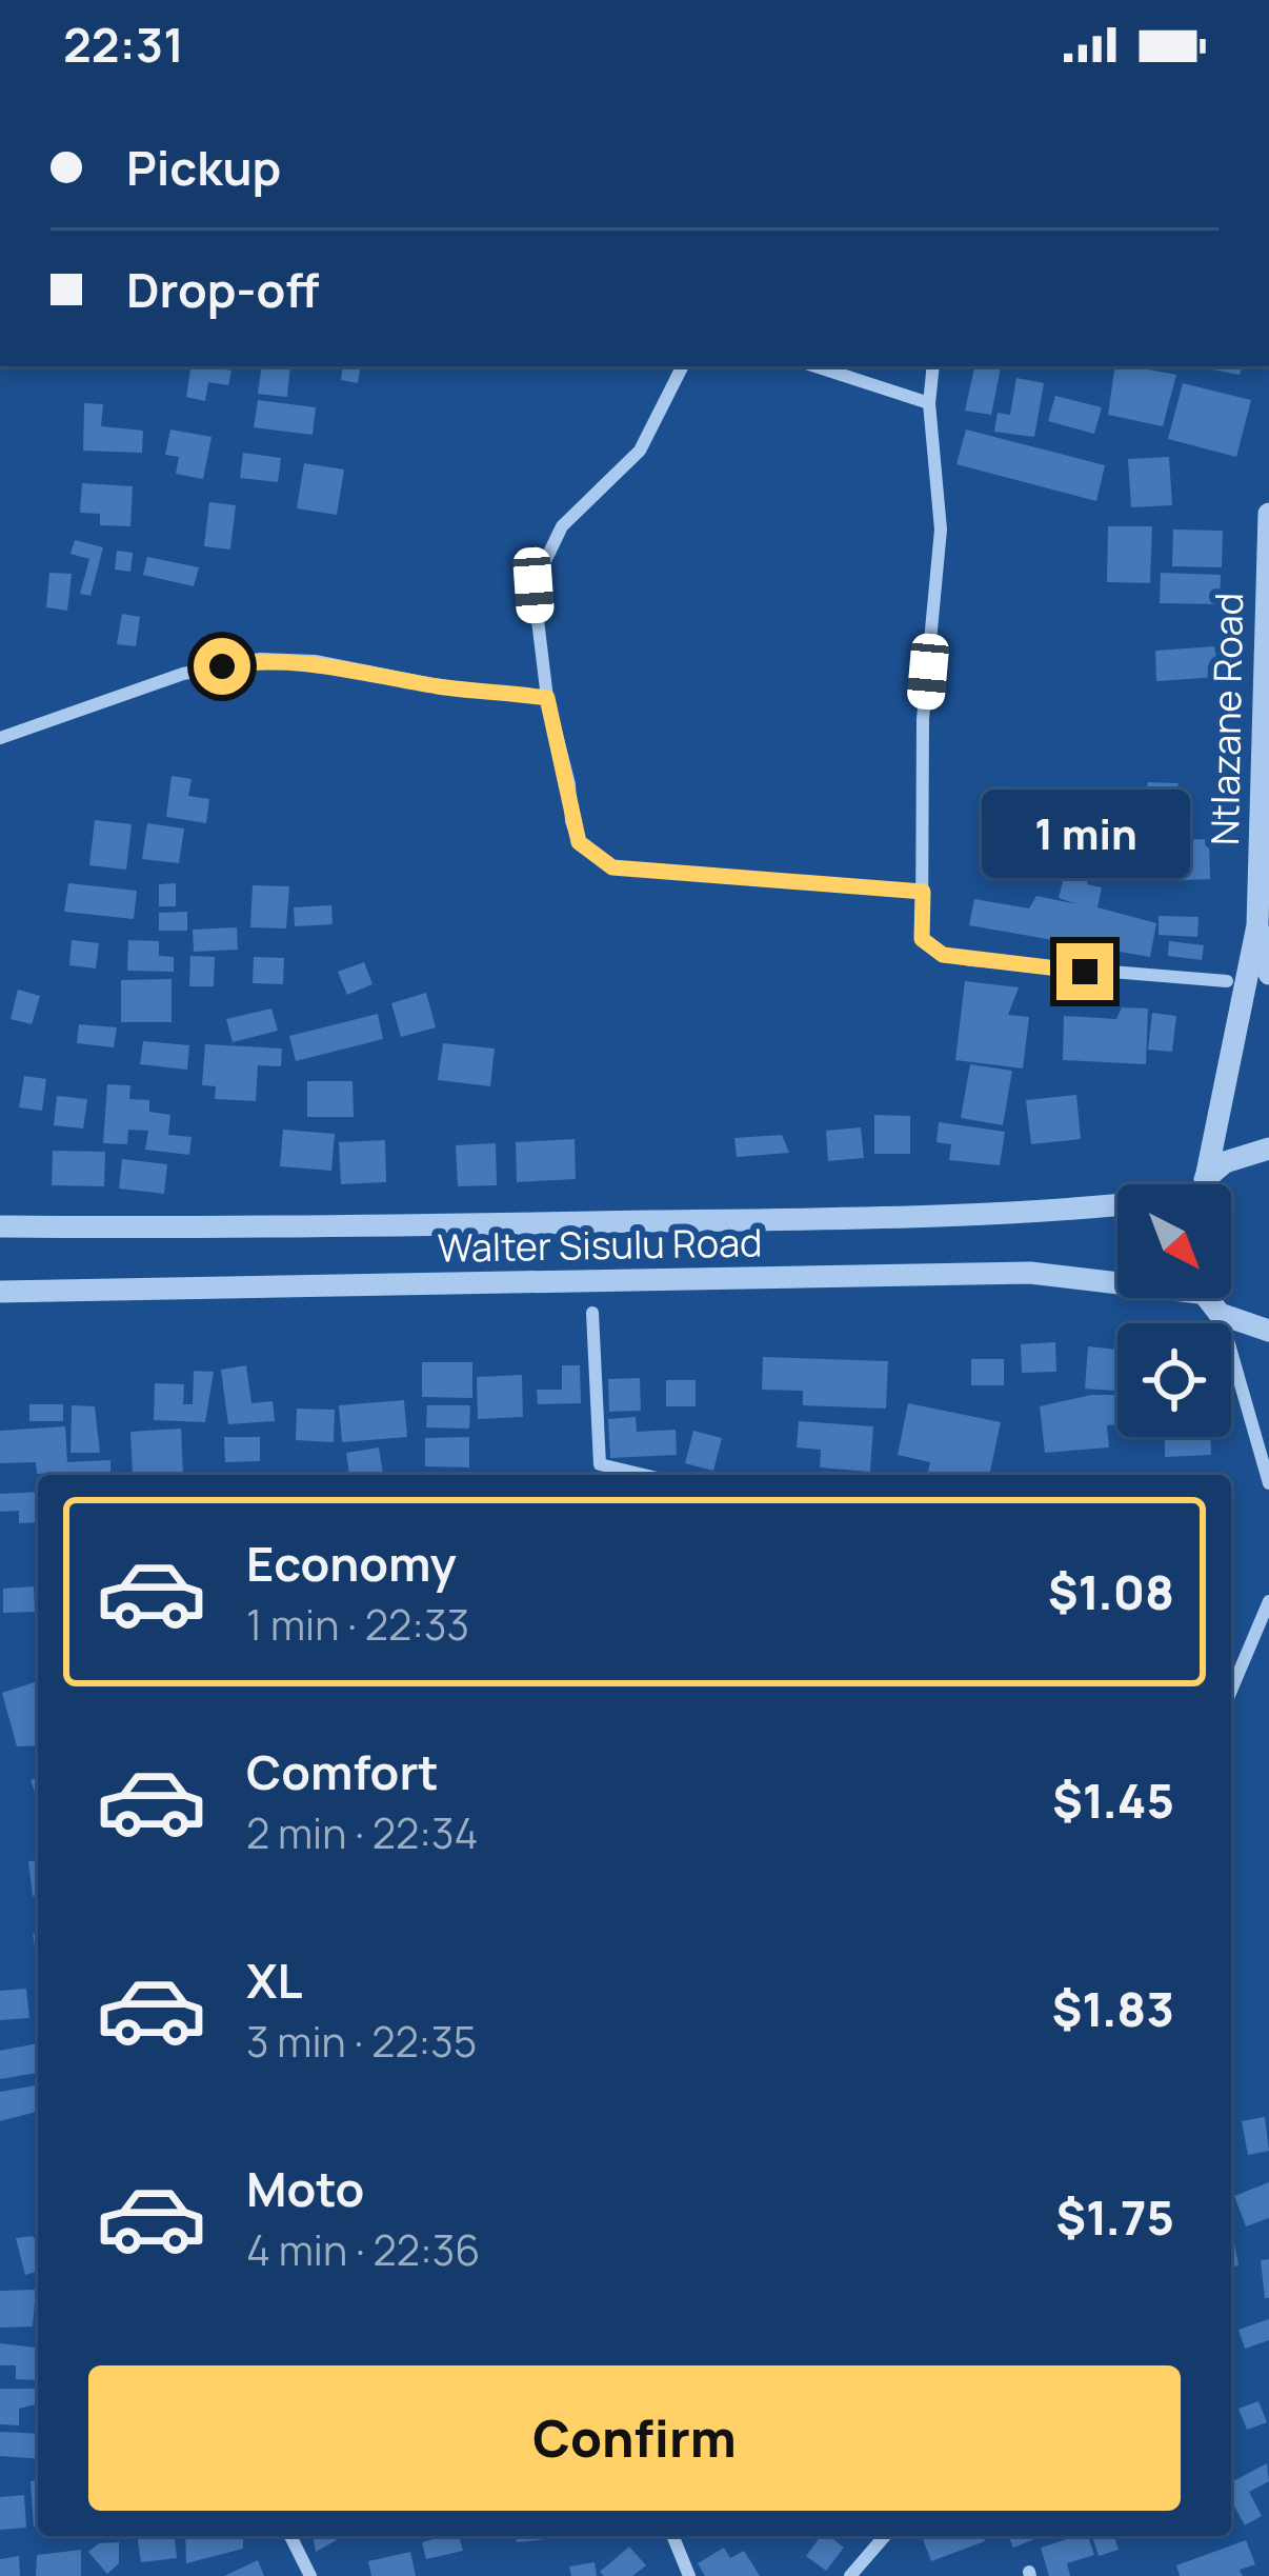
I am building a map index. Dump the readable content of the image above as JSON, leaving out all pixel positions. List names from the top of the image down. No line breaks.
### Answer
{"streets":{"street":["Ntlazane Road","Walter Sisulu Road"]},"north":"bottom right","page":{"status":"22:31","banner":["Pickup","Drop-off"],"bubble":"1 min","list":[{"name":"Economy","note":"1 min · 22:33","value":"$1.08"},{"name":"Comfort","note":"2 min · 22:34","value":"$1.45"},{"name":"XL","note":"3 min · 22:35","value":"$1.83"},{"name":"Moto","note":"4 min · 22:36","value":"$1.75"}],"buttons":"Confirm"}}
